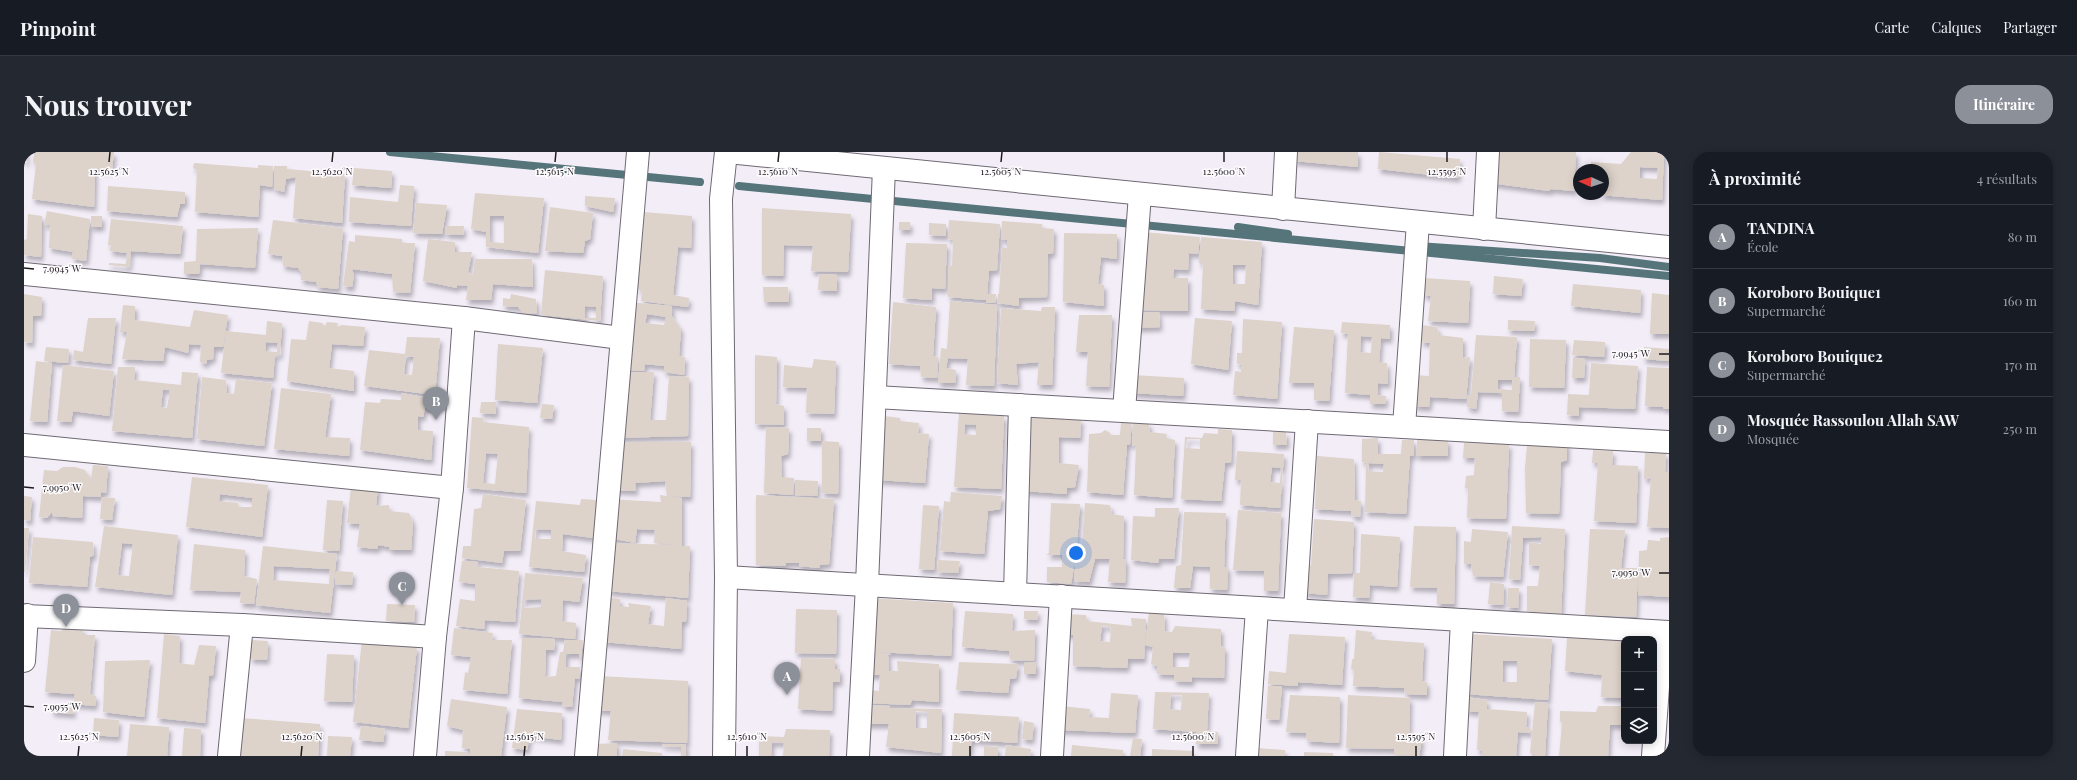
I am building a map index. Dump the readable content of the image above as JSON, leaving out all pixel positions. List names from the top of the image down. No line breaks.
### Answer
{"north":"left","page":{"header":"Pinpoint","nav":["Carte","Calques","Partager"],"buttons":"Itinéraire","title":"Nous trouver","heading":["À proximité","4 résultats"],"list":[{"mark":"A","name":"TANDINA","note":"École","value":"80 m"},{"mark":"B","name":"Koroboro Bouique1","note":"Supermarché","value":"160 m"},{"mark":"C","name":"Koroboro Bouique2","note":"Supermarché","value":"170 m"},{"mark":"D","name":"Mosquée Rassoulou Allah SAW","note":"Mosquée","value":"250 m"}],"pins":["B","C","D","A"],"map_buttons":["+","−"]},"coordinates":["12.5625°N","12.5620°N","12.5615°N","12.5610°N","12.5605°N","12.5600°N","12.5595°N","7.9945°W","7.9950°W","7.9955°W"]}
